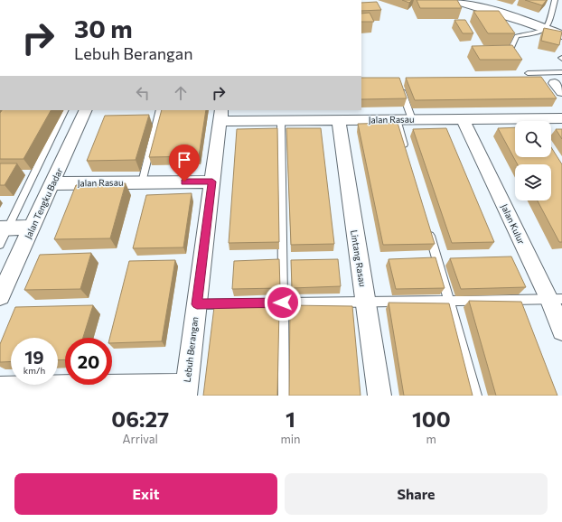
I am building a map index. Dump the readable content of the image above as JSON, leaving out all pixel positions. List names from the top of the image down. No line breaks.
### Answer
{"streets":{"street":["Jalan Rasau","Jalan Tengku Badar","Jalan Kulur","Lintang Rasau","Lebuh Berangan"]},"crossings":[["Jalan Rasau","Jalan Tengku Badar"],["Jalan Rasau","Jalan Kulur"],["Jalan Rasau","Lintang Rasau"],["Jalan Rasau","Lebuh Berangan"]],"page":{"turn":["30 m","Lebuh Berangan"],"speed":"19 km/h","limit":"20","eta":["06:27","Arrival","1","min","100","m"],"buttons":["Exit","Share"]}}
